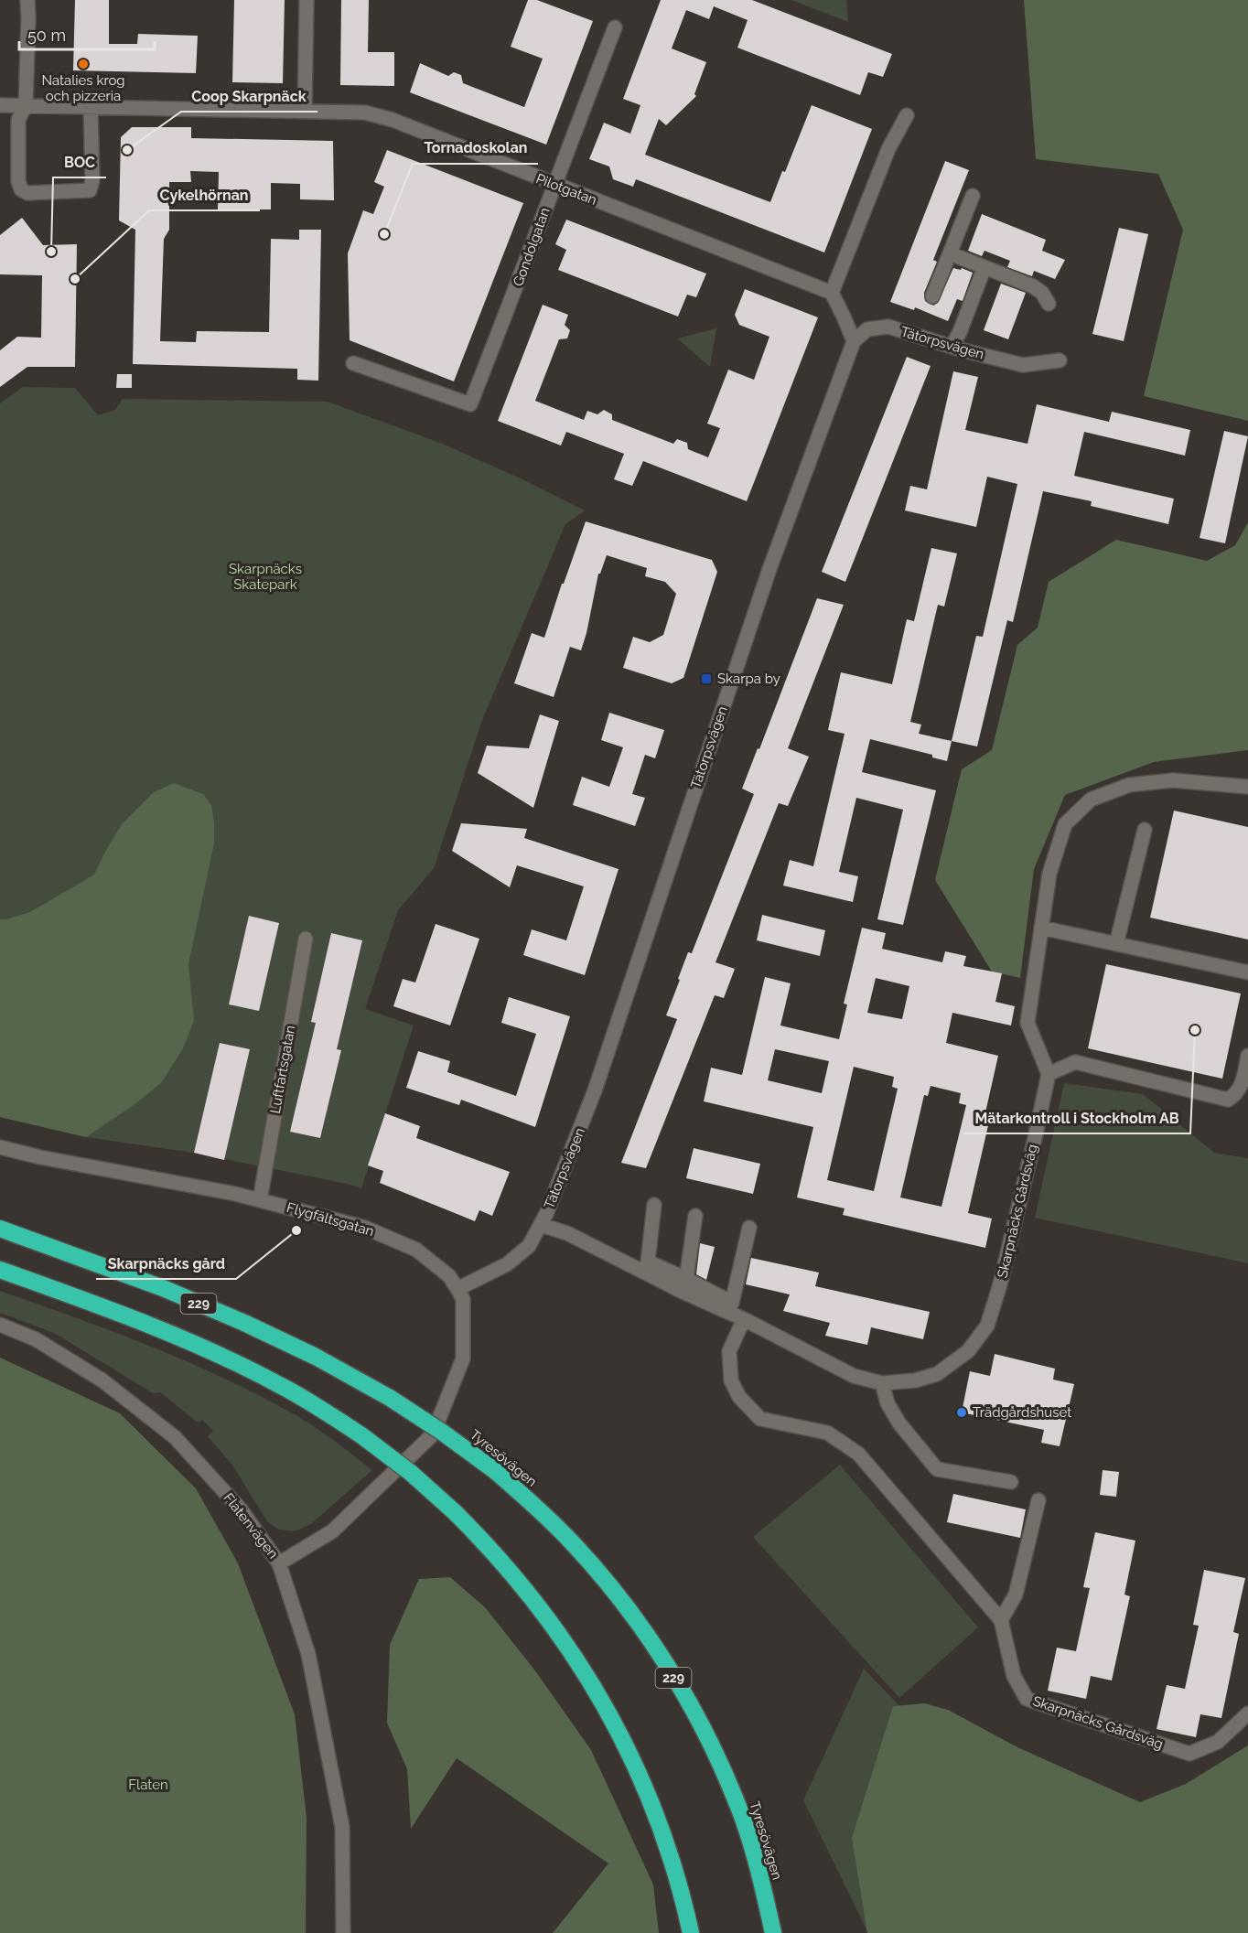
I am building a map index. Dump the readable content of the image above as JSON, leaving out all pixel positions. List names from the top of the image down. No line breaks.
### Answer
{"streets":{"highway":["229","Tyresövägen"],"street":["Pilotgatan","Gondolgatan","Tätorpsvägen","Luftfartsgatan","Skarpnäcks Gårdsväg","Flygfältsgatan","Flatenvägen"]},"crossings":[["Pilotgatan","Gondolgatan"],["Tätorpsvägen","Skarpnäcks Gårdsväg"],["Tätorpsvägen","Flygfältsgatan"],["Luftfartsgatan","Flygfältsgatan"],["Flygfältsgatan","Flatenvägen"]],"parks":["Skarpnäcks Skatepark","Flaten"],"places":{"other":["Natalies krog och pizzeria","Coop Skarpnäck","Tornadoskolan","BOC","Cykelhörnan","Mätarkontroll i Stockholm AB","Skarpnäcks gård","Trädgårdshuset"],"transit":["Skarpa by"]},"scale_bar":"50 m"}
